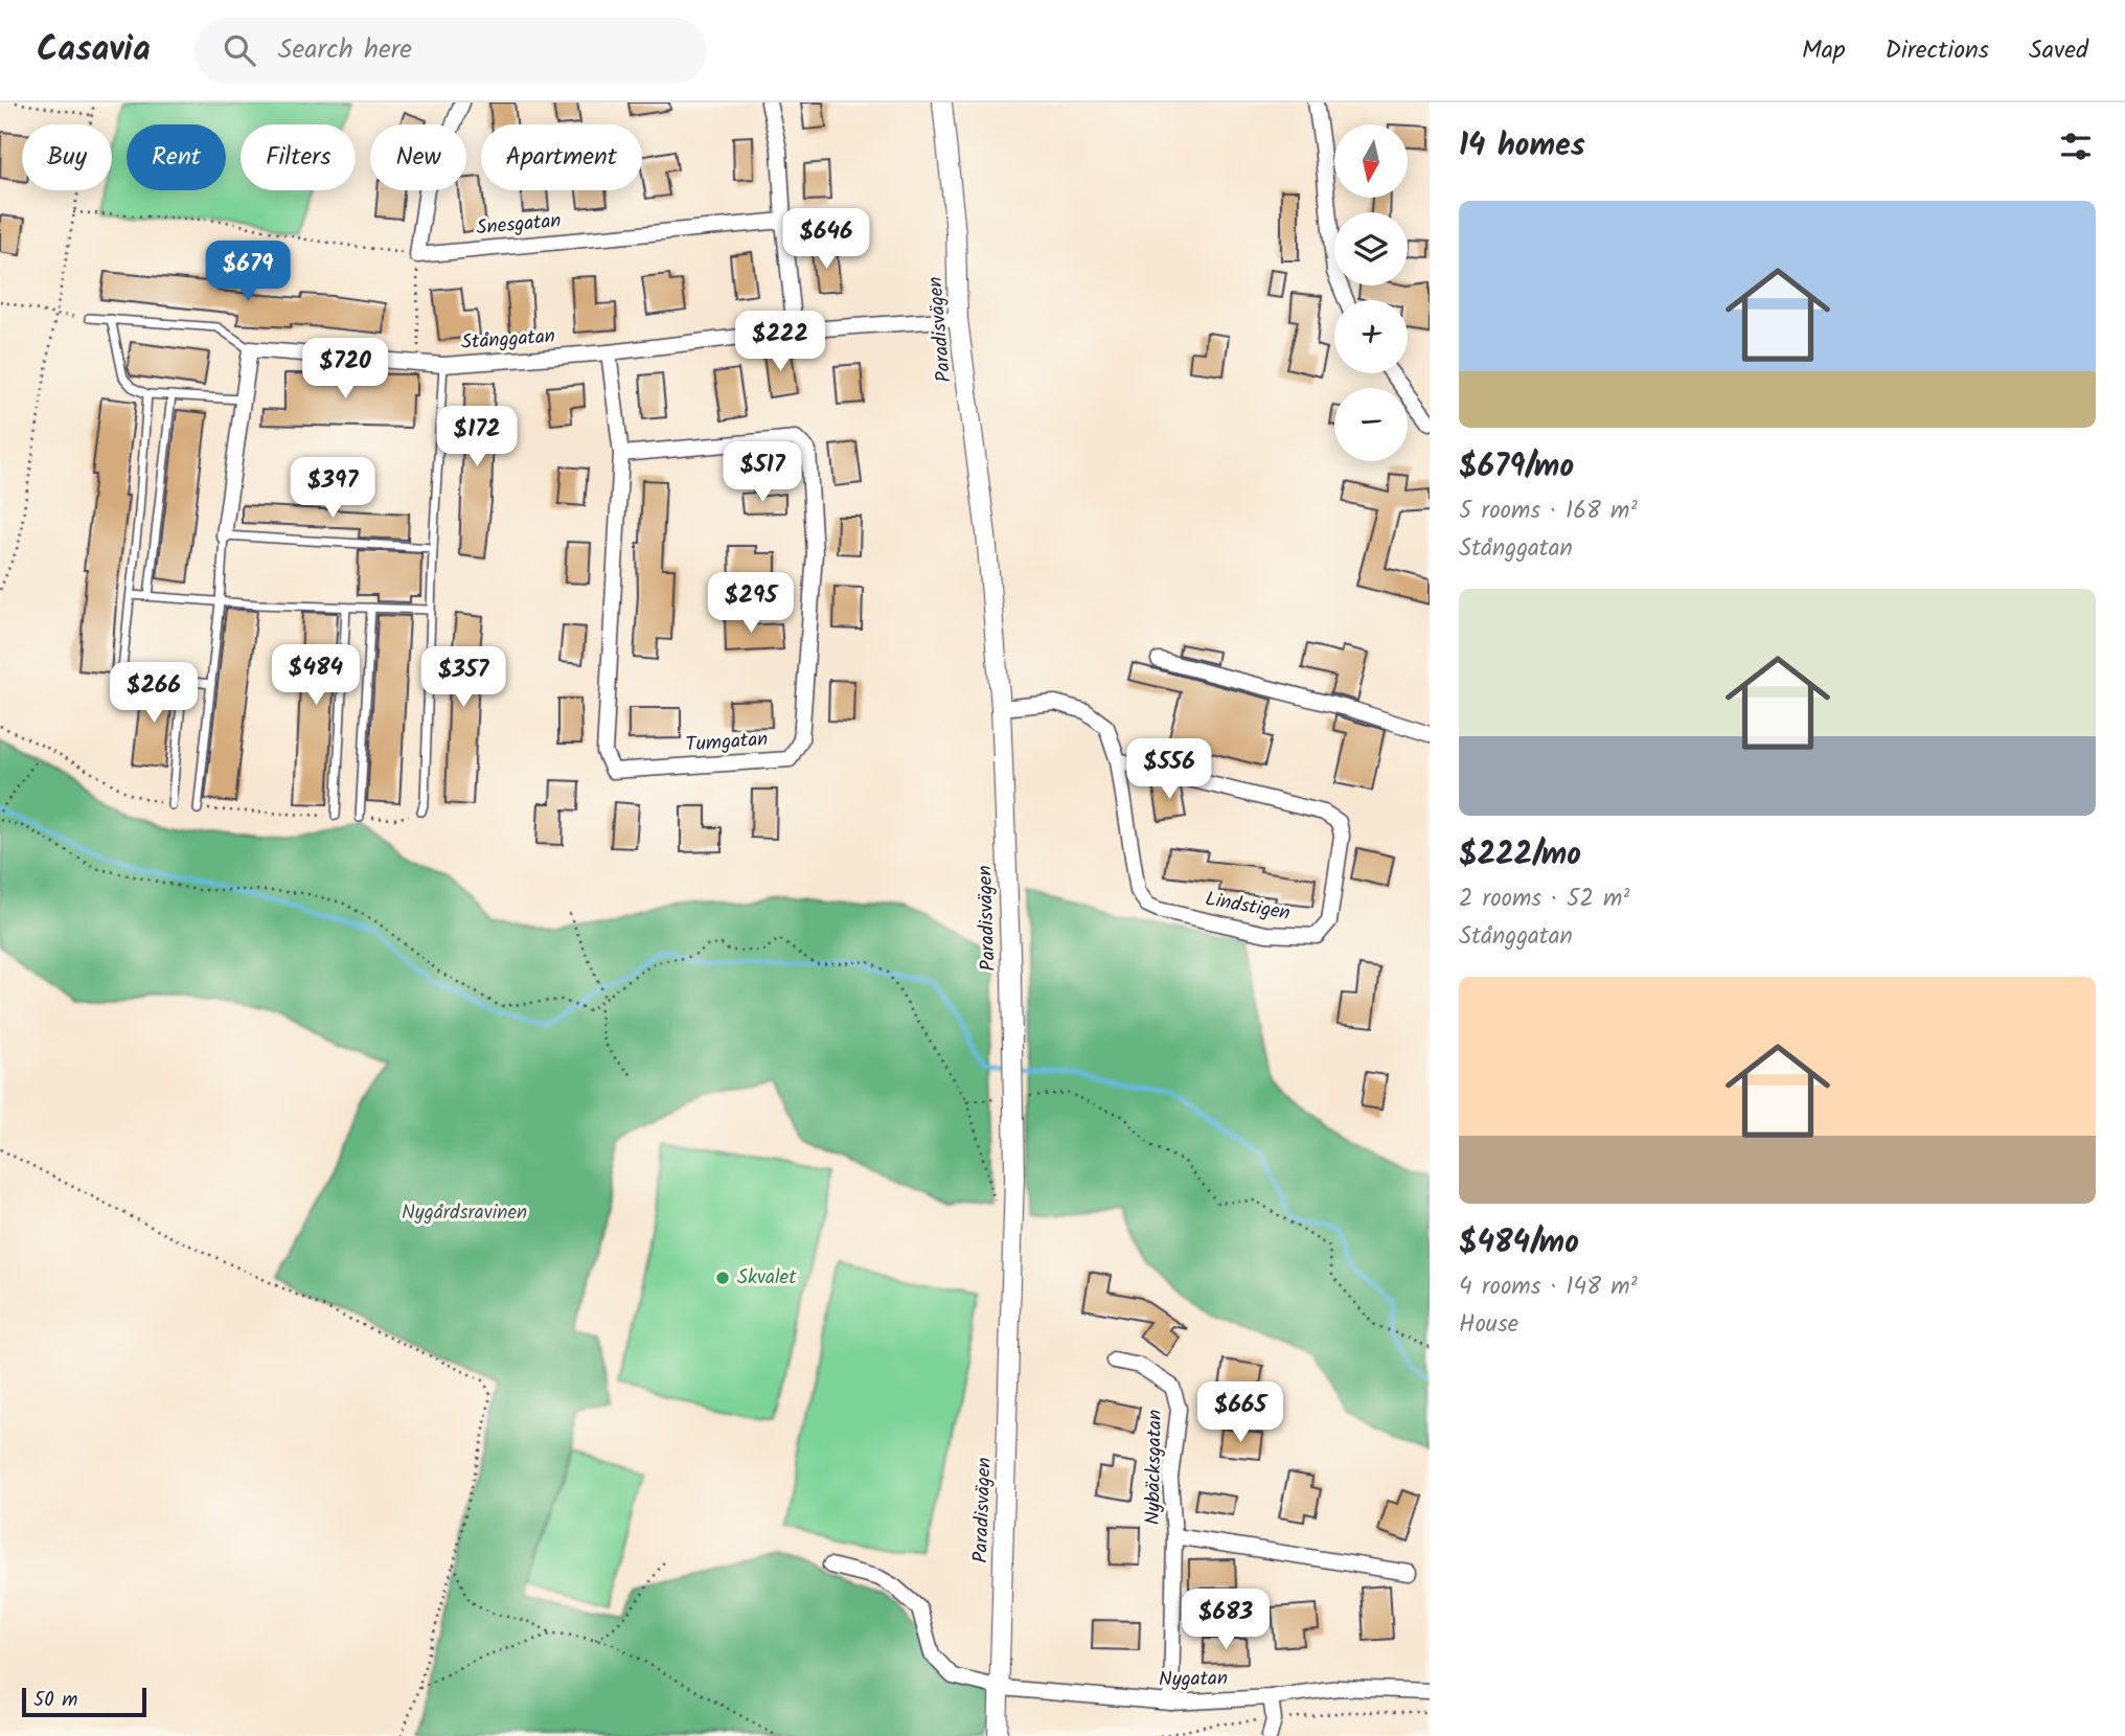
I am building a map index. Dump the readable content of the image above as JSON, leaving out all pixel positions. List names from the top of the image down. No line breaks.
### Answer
{"streets":{"street":["Snesgatan","Paradisvägen","Stånggatan","Tumgatan","Lindstigen","Nybäcksgatan","Nygatan"]},"crossings":[["Paradisvägen","Stånggatan"],["Paradisvägen","Lindstigen"],["Paradisvägen","Nygatan"],["Stånggatan","Tumgatan"],["Nybäcksgatan","Nygatan"]],"parks":["Nygårdsravinen"],"places":["Skvalet"],"scale_bar":"50 m","north":"bottom","page":{"header":"Casavia","search":"Search here","nav":["Map","Directions","Saved"],"heading":"14 homes","map_buttons":["+","−"],"chip":["Buy","Rent","Filters","New","Apartment"],"list":[{"name":"$679/mo","note":"5 rooms · 168 m² · Stånggatan"},{"name":"$222/mo","note":"2 rooms · 52 m² · Stånggatan"},{"name":"$484/mo","note":"4 rooms · 148 m² · House"}],"price":["$646","$679","$222","$720","$172","$517","$397","$295","$484","$357","$266","$556","$665","$683"],"scale":"50 m"}}
